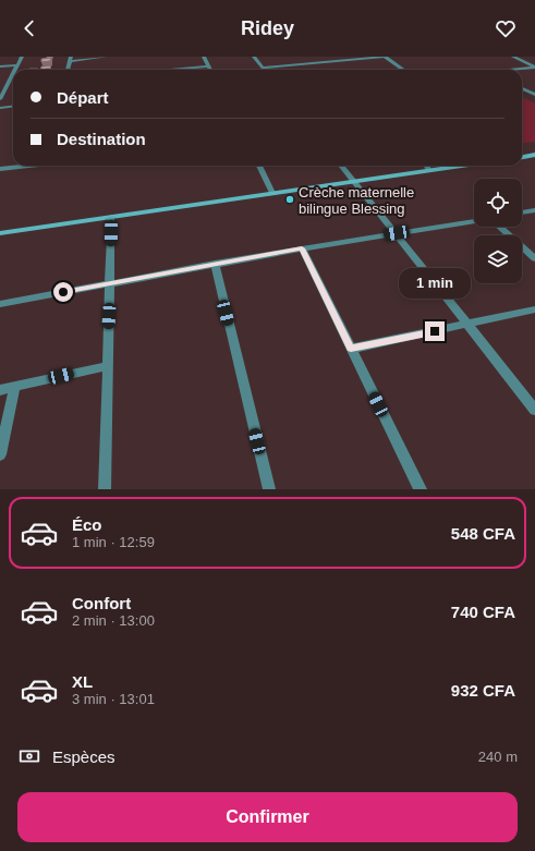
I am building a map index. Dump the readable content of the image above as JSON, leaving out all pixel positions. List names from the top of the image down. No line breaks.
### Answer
{"places":["Crèche maternelle bilingue Blessing"],"page":{"header":"Ridey","banner":["Départ","Destination"],"bubble":"1 min","list":[{"name":"Éco","note":"1 min · 12:59","value":"548 CFA"},{"name":"Confort","note":"2 min · 13:00","value":"740 CFA"},{"name":"XL","note":"3 min · 13:01","value":"932 CFA"}],"pay":["Espèces","240 m"],"buttons":"Confirmer"}}
